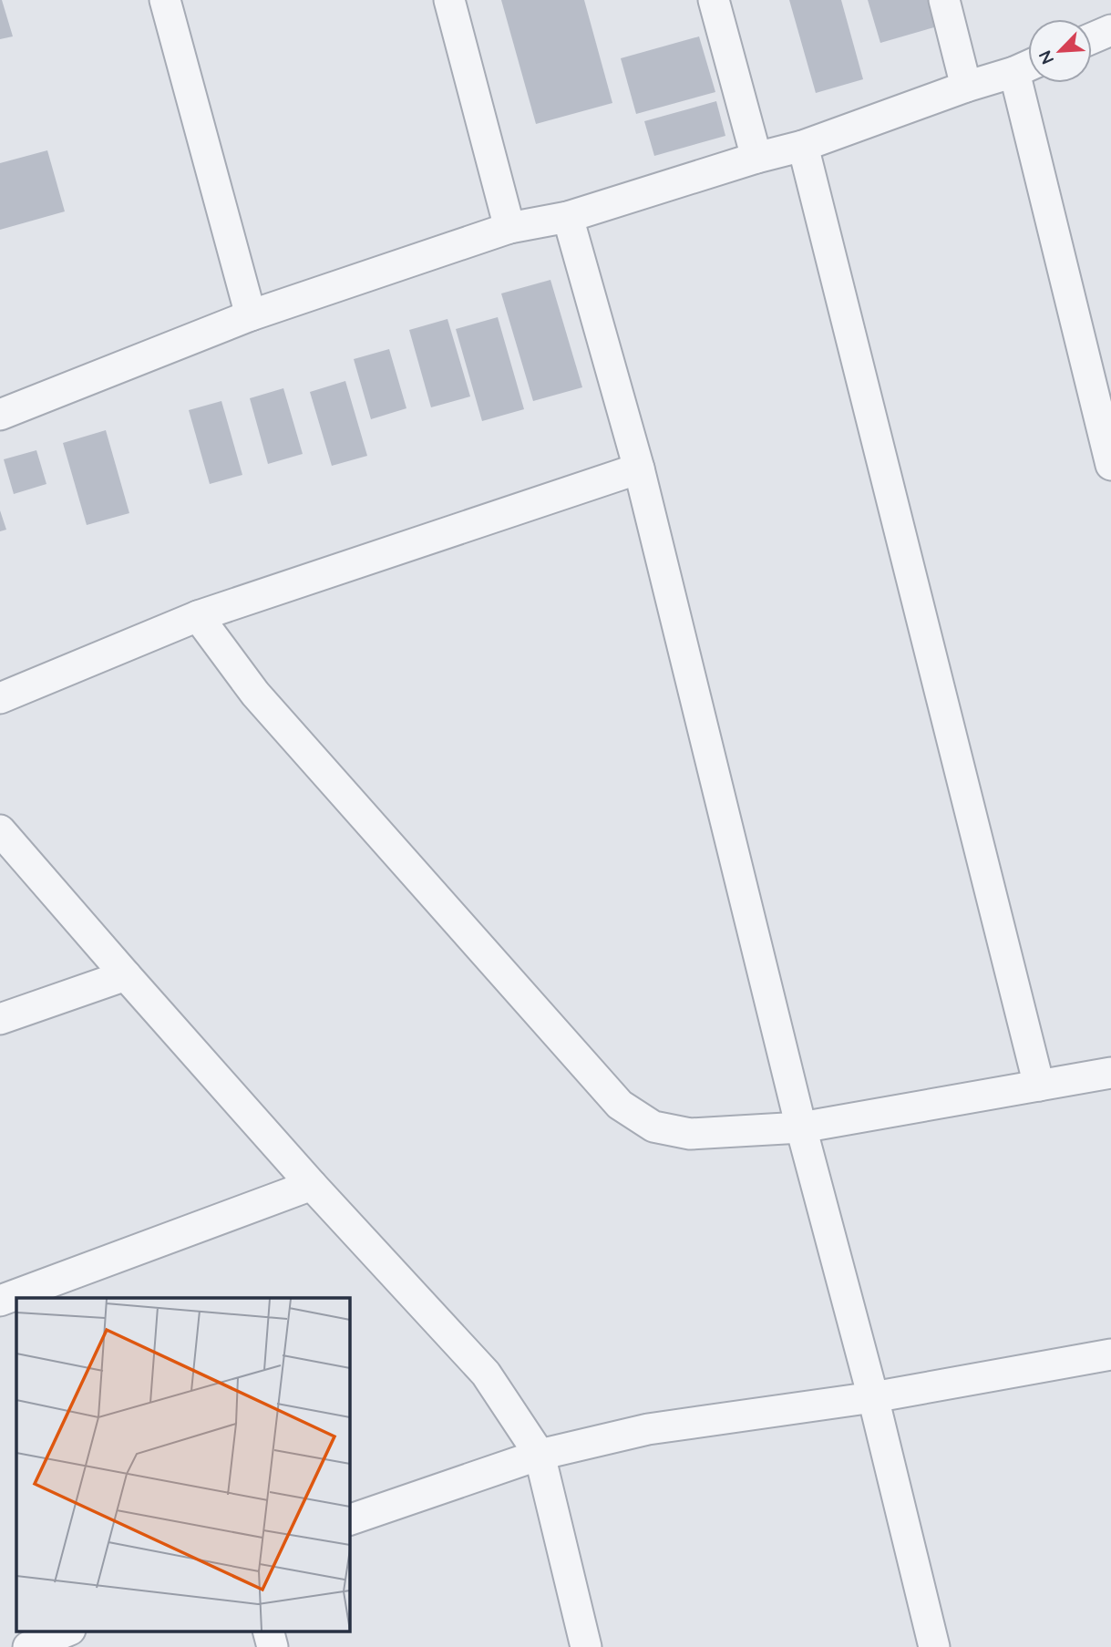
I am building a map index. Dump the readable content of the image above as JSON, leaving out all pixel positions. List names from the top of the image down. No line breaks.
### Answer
{"north":"bottom left"}
